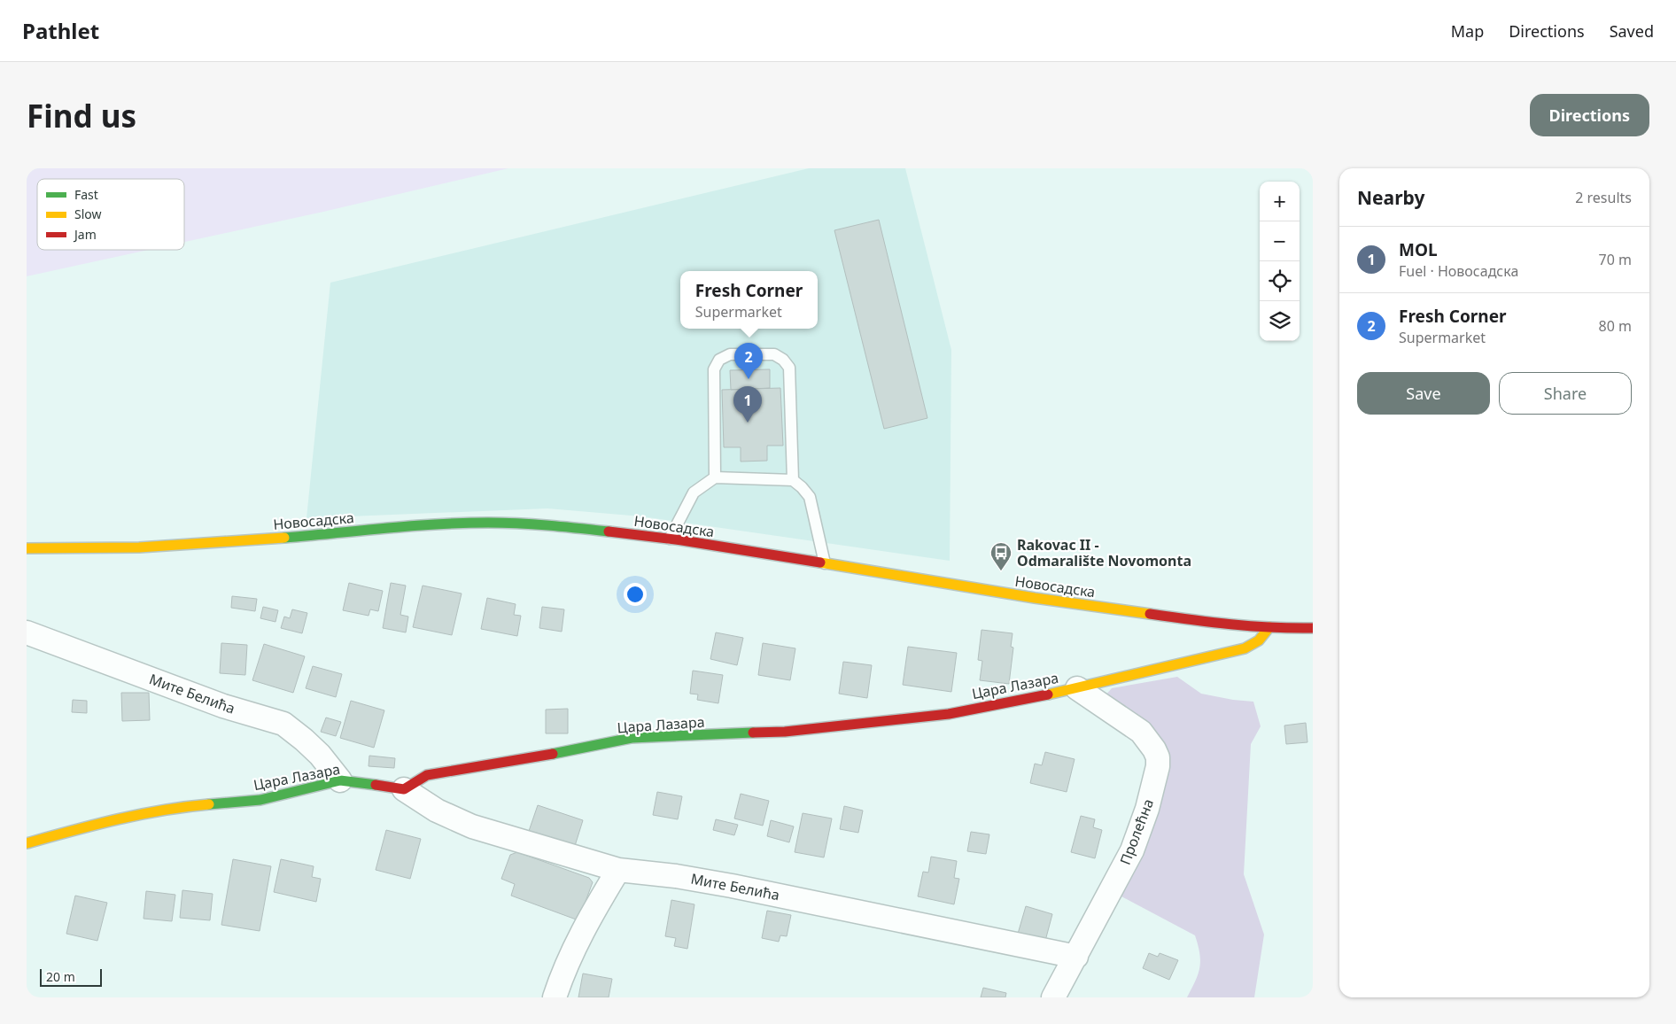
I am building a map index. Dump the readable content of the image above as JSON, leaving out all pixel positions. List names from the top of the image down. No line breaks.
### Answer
{"streets":{"main road":["Новосадска","Цара Лазара"],"street":["Мите Белића","Пролећна"]},"crossings":[["Новосадска","Цара Лазара"],["Цара Лазара","Мите Белића"],["Цара Лазара","Пролећна"],["Мите Белића","Пролећна"]],"places":{"bus stop":["Rakovac II - Odmaralište Novomonta"]},"legend":["Fast","Slow","Jam"],"scale_bar":"20 m","page":{"header":"Pathlet","nav":["Map","Directions","Saved"],"buttons":["Directions",["Save","Share"]],"title":"Find us","heading":["Nearby","2 results"],"map_buttons":["+","−"],"list":[{"mark":"1","name":"MOL","note":"Fuel · Новосадска","value":"70 m"},{"mark":"2","name":"Fresh Corner","note":"Supermarket","value":"80 m"}],"popup":["Fresh Corner","Supermarket"],"pins":["2","1"],"scale":"20 m"}}
